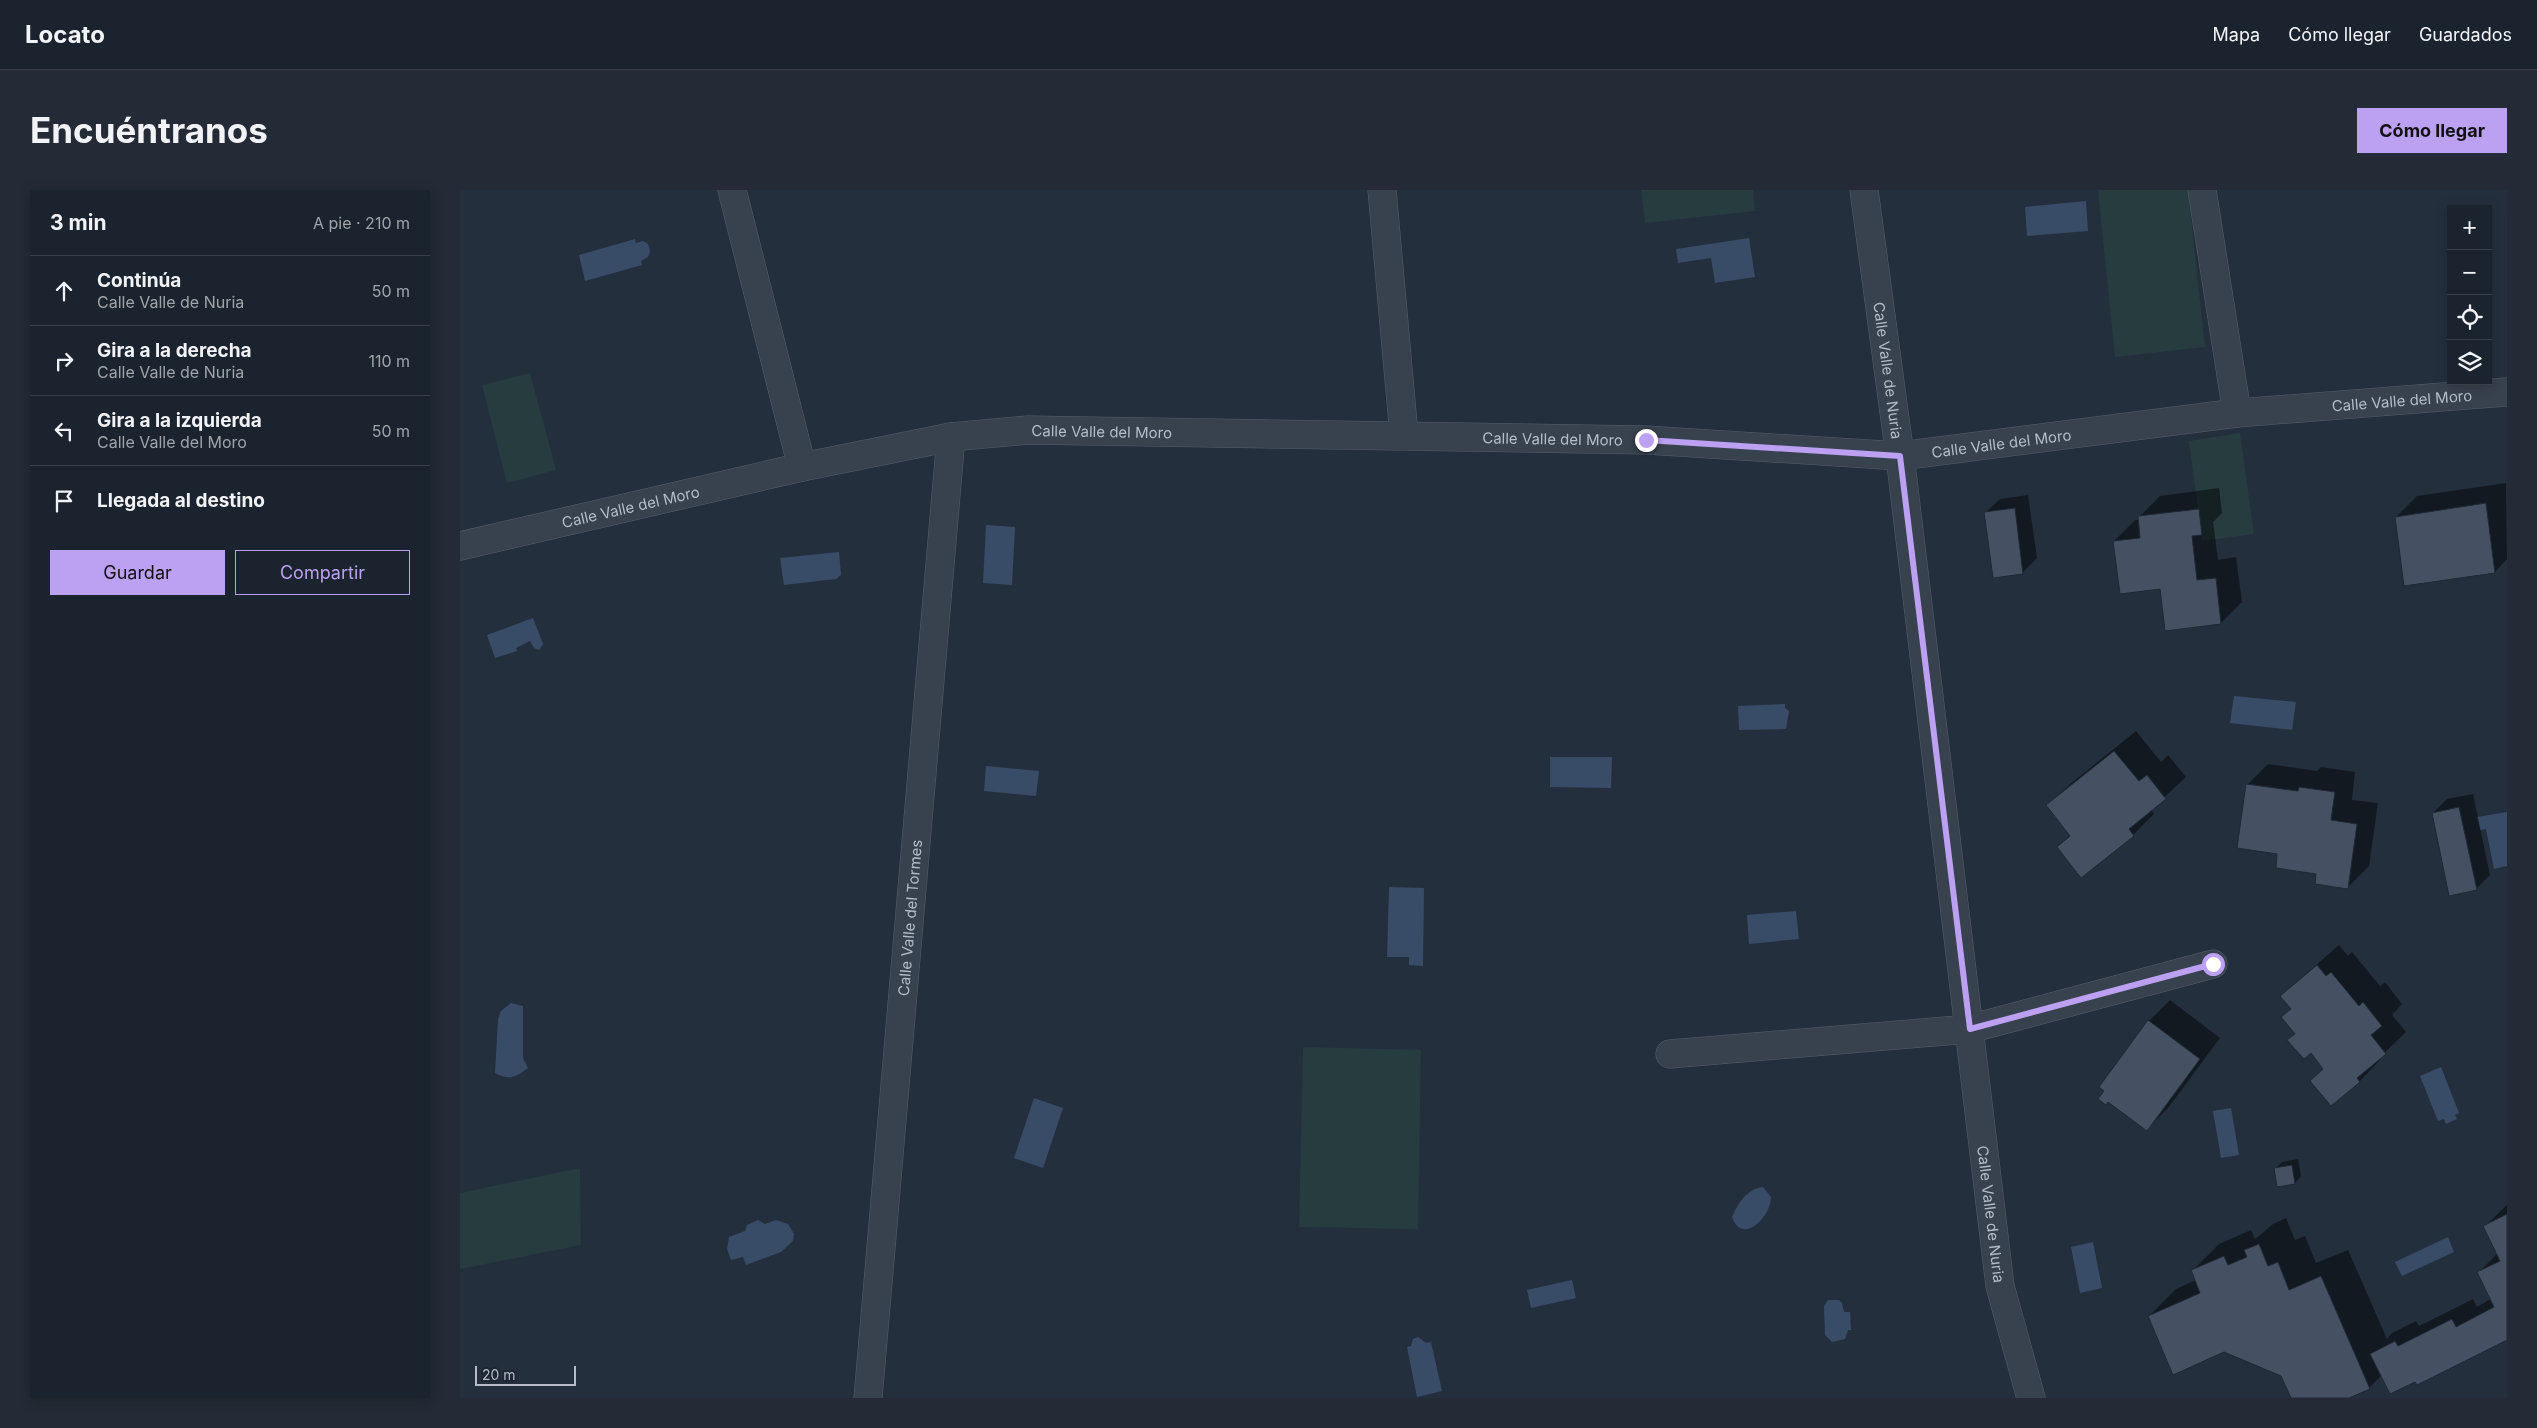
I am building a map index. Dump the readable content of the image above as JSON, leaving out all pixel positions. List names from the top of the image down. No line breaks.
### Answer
{"streets":{"street":["Calle Valle de Nuria","Calle Valle del Moro","Calle Valle del Tormes"]},"crossings":[["Calle Valle de Nuria","Calle Valle del Moro"],["Calle Valle del Moro","Calle Valle del Tormes"]],"scale_bar":"20 m","page":{"header":"Locato","nav":["Mapa","Cómo llegar","Guardados"],"buttons":["Cómo llegar",["Guardar","Compartir"]],"title":"Encuéntranos","heading":["3 min","A pie · 210 m"],"map_buttons":["+","−"],"list":[["Continúa","Calle Valle de Nuria","50 m"],["Gira a la derecha","Calle Valle de Nuria","110 m"],["Gira a la izquierda","Calle Valle del Moro","50 m"],"Llegada al destino"],"scale":"20 m"}}
